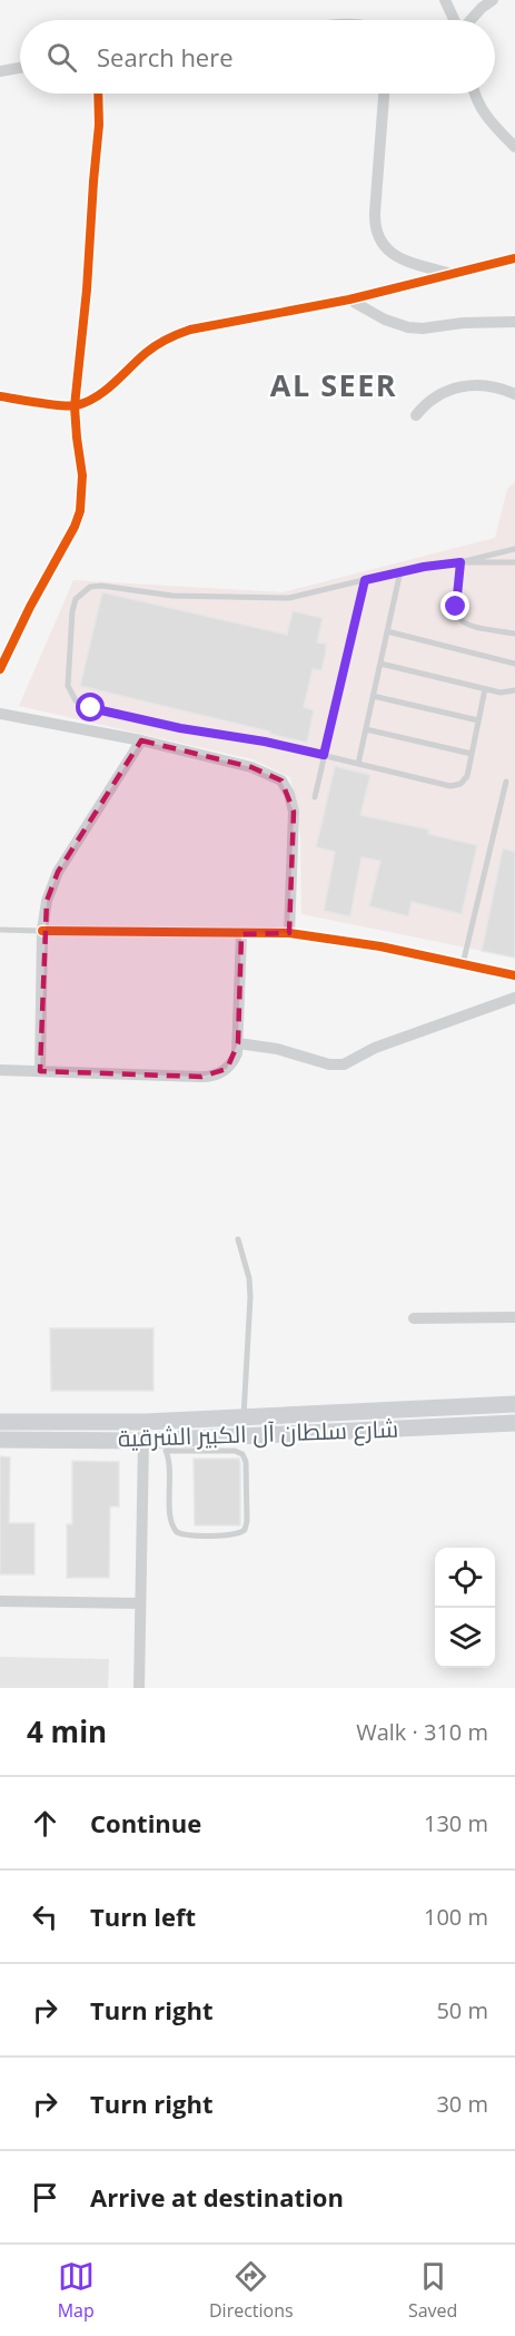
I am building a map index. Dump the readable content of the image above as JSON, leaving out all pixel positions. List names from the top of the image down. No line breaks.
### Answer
{"streets":{"main road":["شارع سلطان آل الكبير الشرقية"]},"districts":["AL SEER"],"page":{"search":"Search here","heading":["4 min","Walk · 310 m"],"list":[["Continue","130 m"],["Turn left","100 m"],["Turn right","50 m"],["Turn right","30 m"],"Arrive at destination"],"nav":["Map","Directions","Saved"]}}
